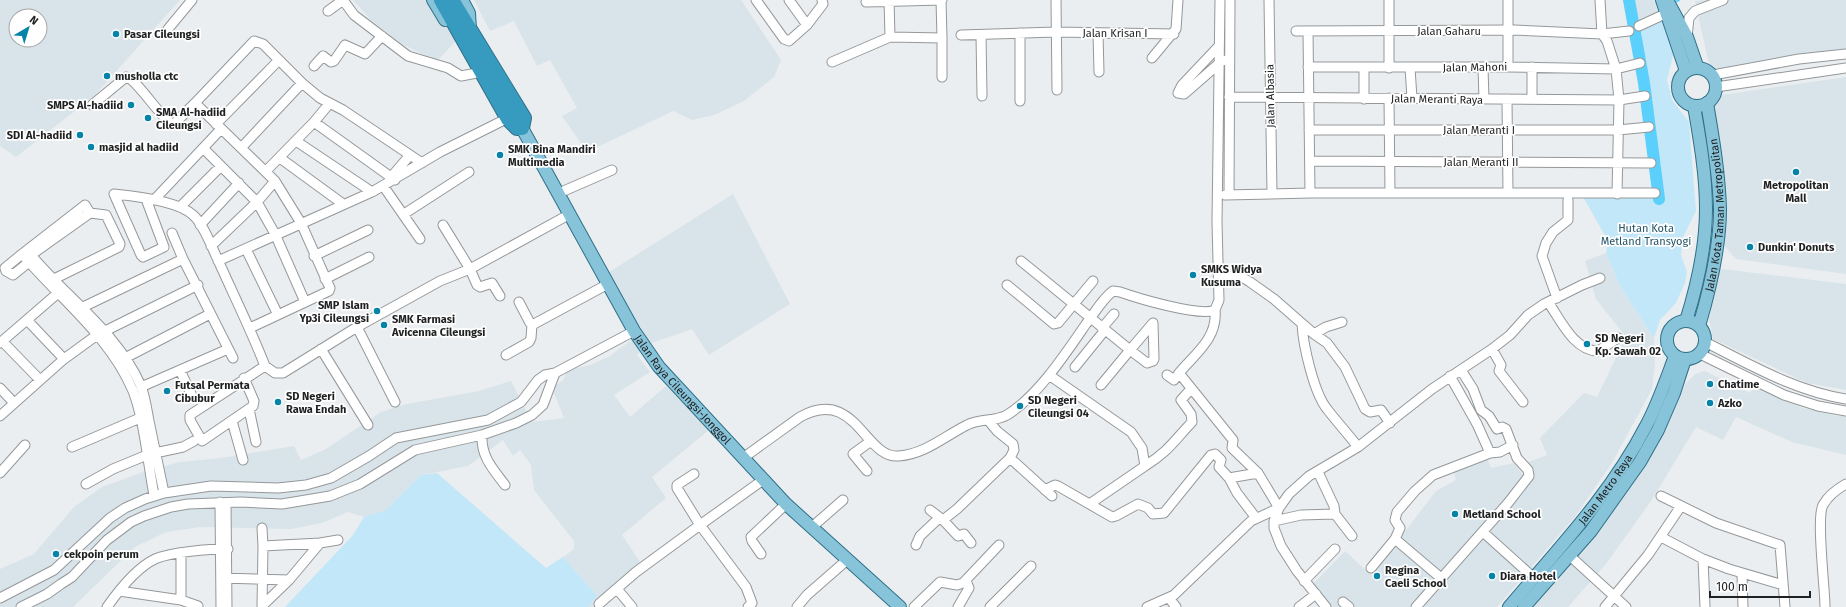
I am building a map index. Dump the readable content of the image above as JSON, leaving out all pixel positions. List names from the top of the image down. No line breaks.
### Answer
{"streets":{"highway":["Jalan Raya Cileungsi-Jonggol"],"main road":["Jalan Kota Taman Metropolitan","Jalan Metro Raya"],"street":["Jalan Gaharu","Jalan Krisan I","Jalan Mahoni","Jalan Albasia","Jalan Meranti Raya","Jalan Meranti I","Jalan Meranti II"]},"crossings":[["Jalan Albasia","Jalan Meranti Raya"],["Jalan Kota Taman Metropolitan","Jalan Metro Raya"]],"parks":["Hutan Kota Metland Transyogi"],"places":["Pasar Cileungsi","musholla ctc","SMPS Al-hadiid","SMA Al-hadiid Cileungsi","SDI Al-hadiid","masjid al hadiid","SMK Bina Mandiri Multimedia","Metropolitan Mall","Dunkin' Donuts","SMKS Widya Kusuma","SMP Islam Yp3i Cileungsi","SMK Farmasi Avicenna Cileungsi","SD Negeri Kp. Sawah 02","Chatime","Futsal Permata Cibubur","SD Negeri Rawa Endah","Azko","SD Negeri Cileungsi 04","Metland School","cekpoin perum","Regina Caeli School","Diara Hotel"],"scale_bar":"100 m","north":"top right"}
